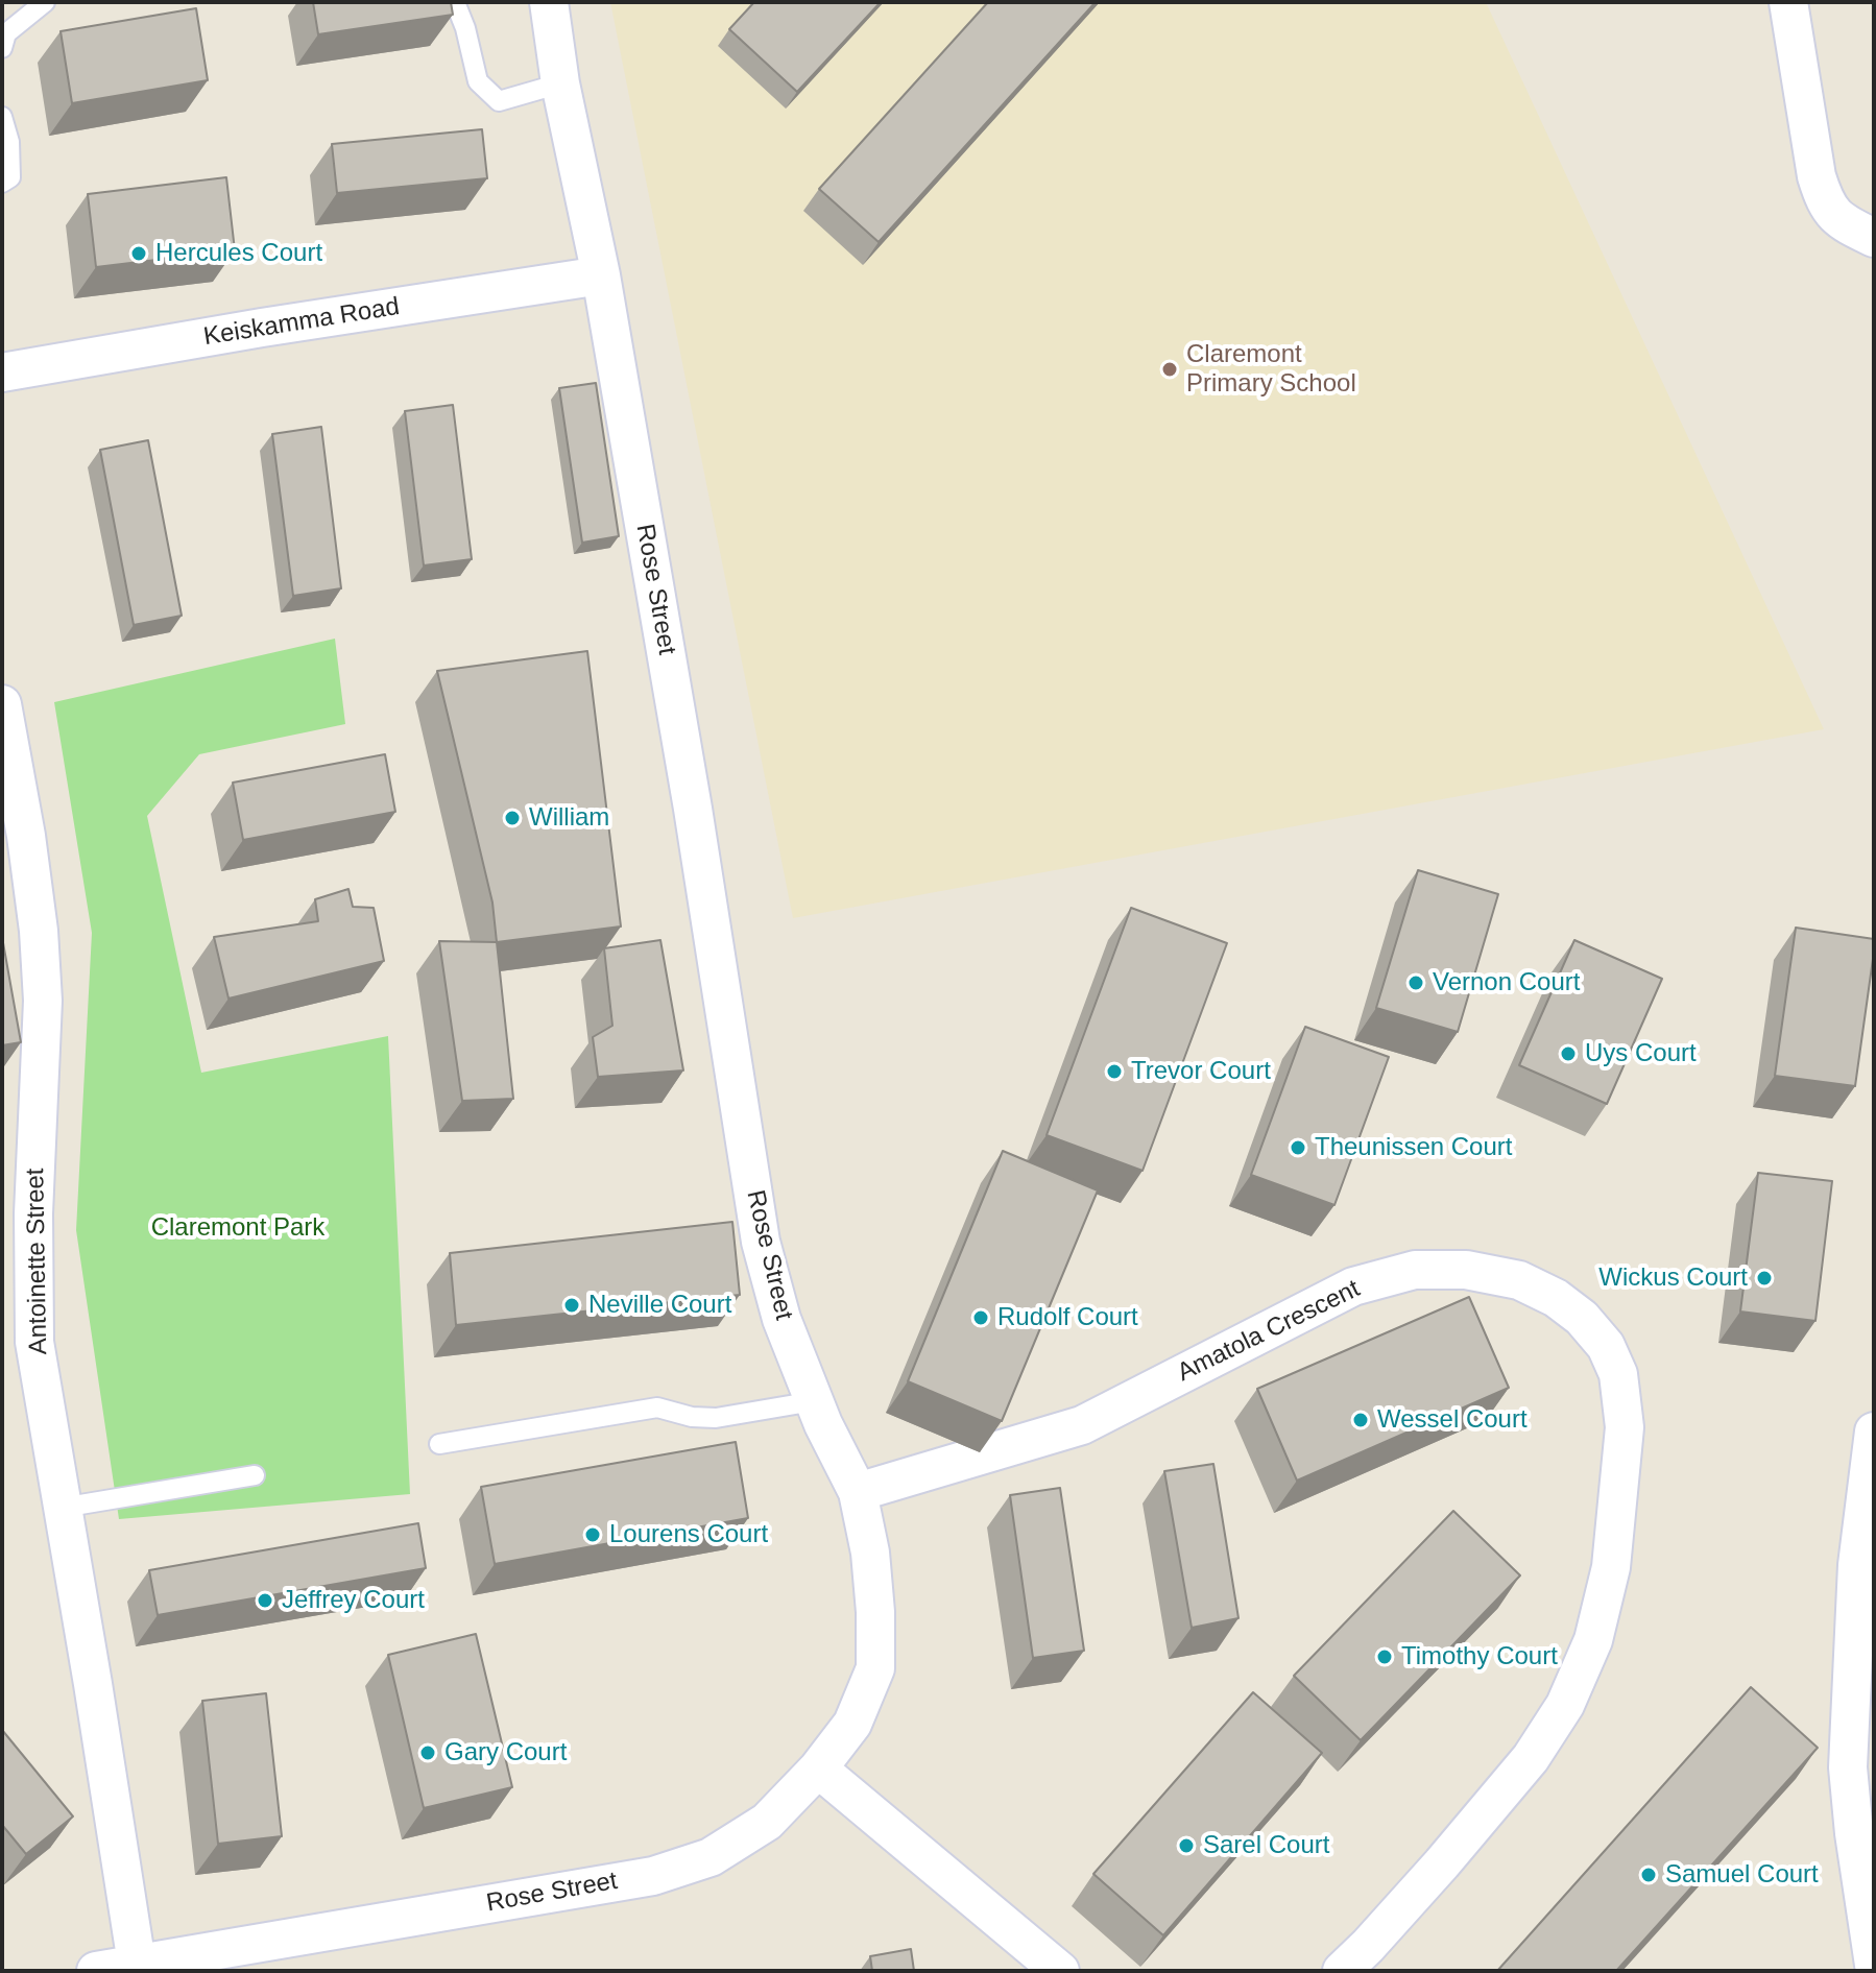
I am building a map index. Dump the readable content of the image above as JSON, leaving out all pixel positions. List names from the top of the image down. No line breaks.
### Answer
{"streets":{"street":["Keiskamma Road","Rose Street","Antoinette Street","Amatola Crescent"]},"crossings":[["Keiskamma Road","Rose Street"],["Rose Street","Antoinette Street"],["Rose Street","Amatola Crescent"]],"parks":["Claremont Park"],"places":["Hercules Court","Claremont Primary School","William","Vernon Court","Uys Court","Trevor Court","Theunissen Court","Wickus Court","Neville Court","Rudolf Court","Wessel Court","Lourens Court","Jeffrey Court","Timothy Court","Gary Court","Sarel Court","Samuel Court"]}
